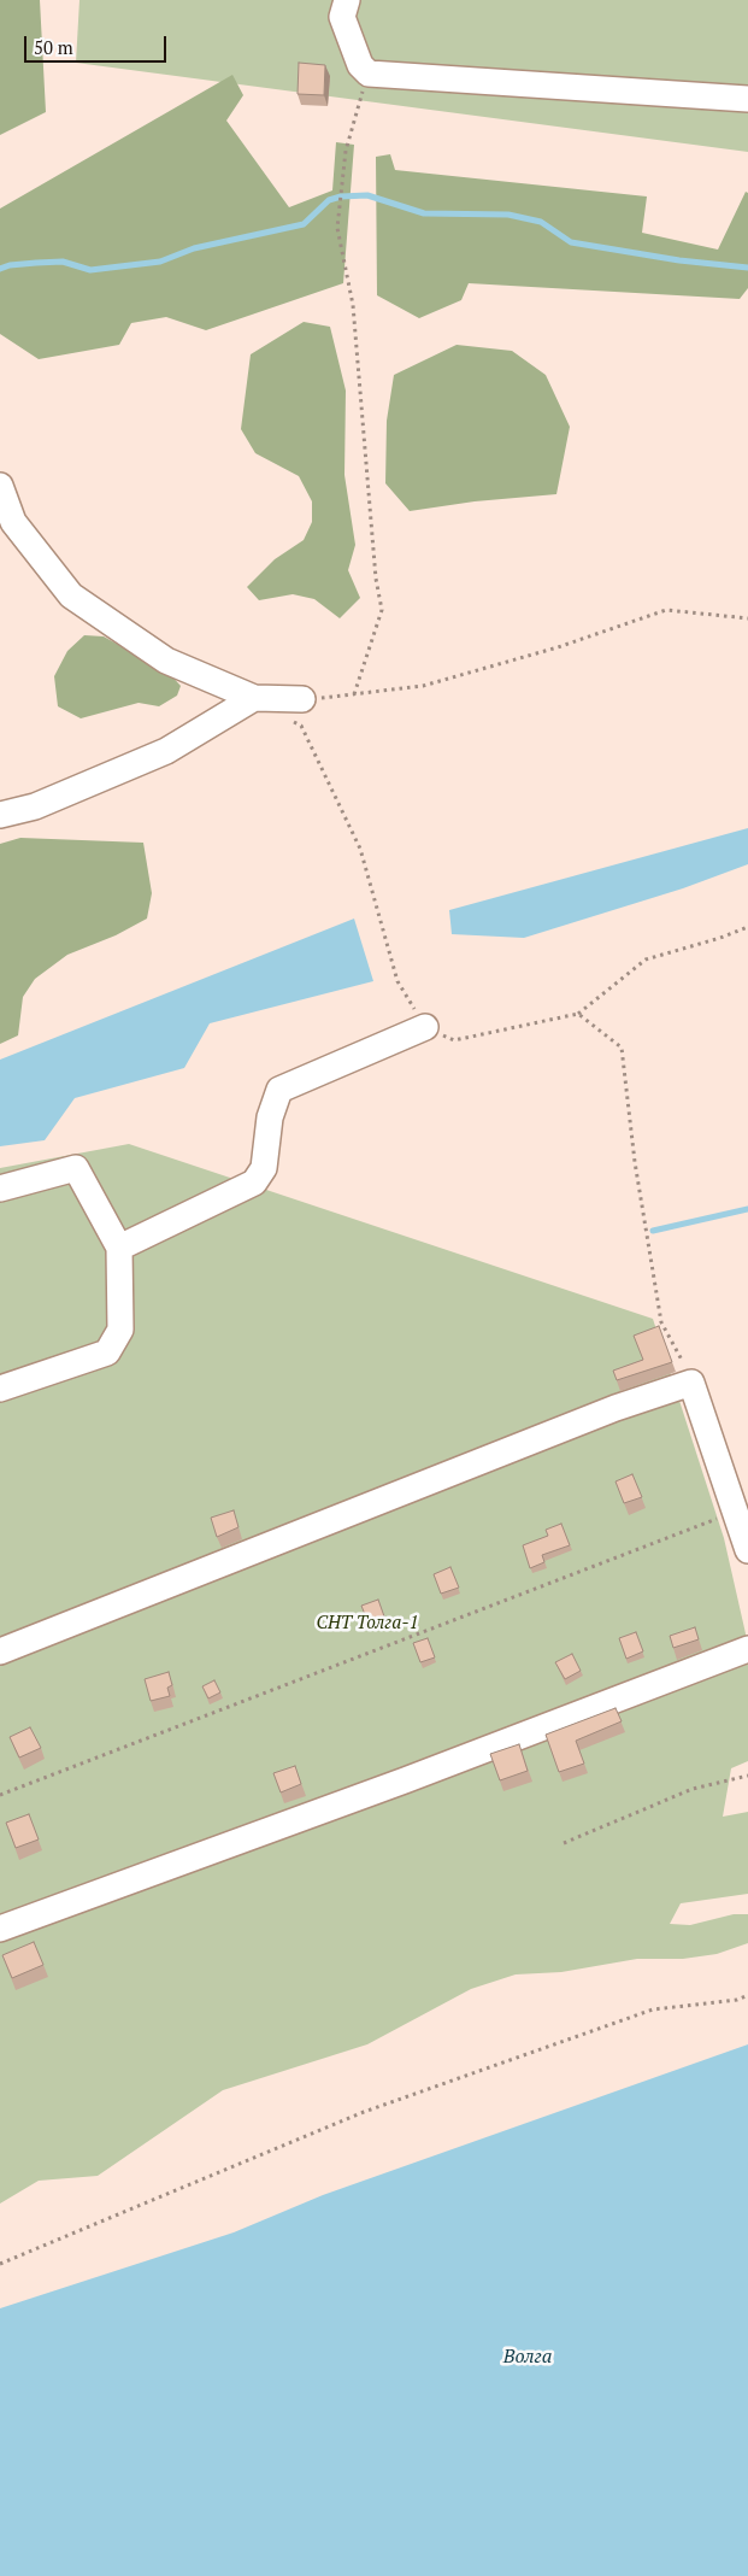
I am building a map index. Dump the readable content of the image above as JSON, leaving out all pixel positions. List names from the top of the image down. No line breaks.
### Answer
{"water":["Волга"],"parks":["СНТ Толга-1"],"scale_bar":"50 m"}
